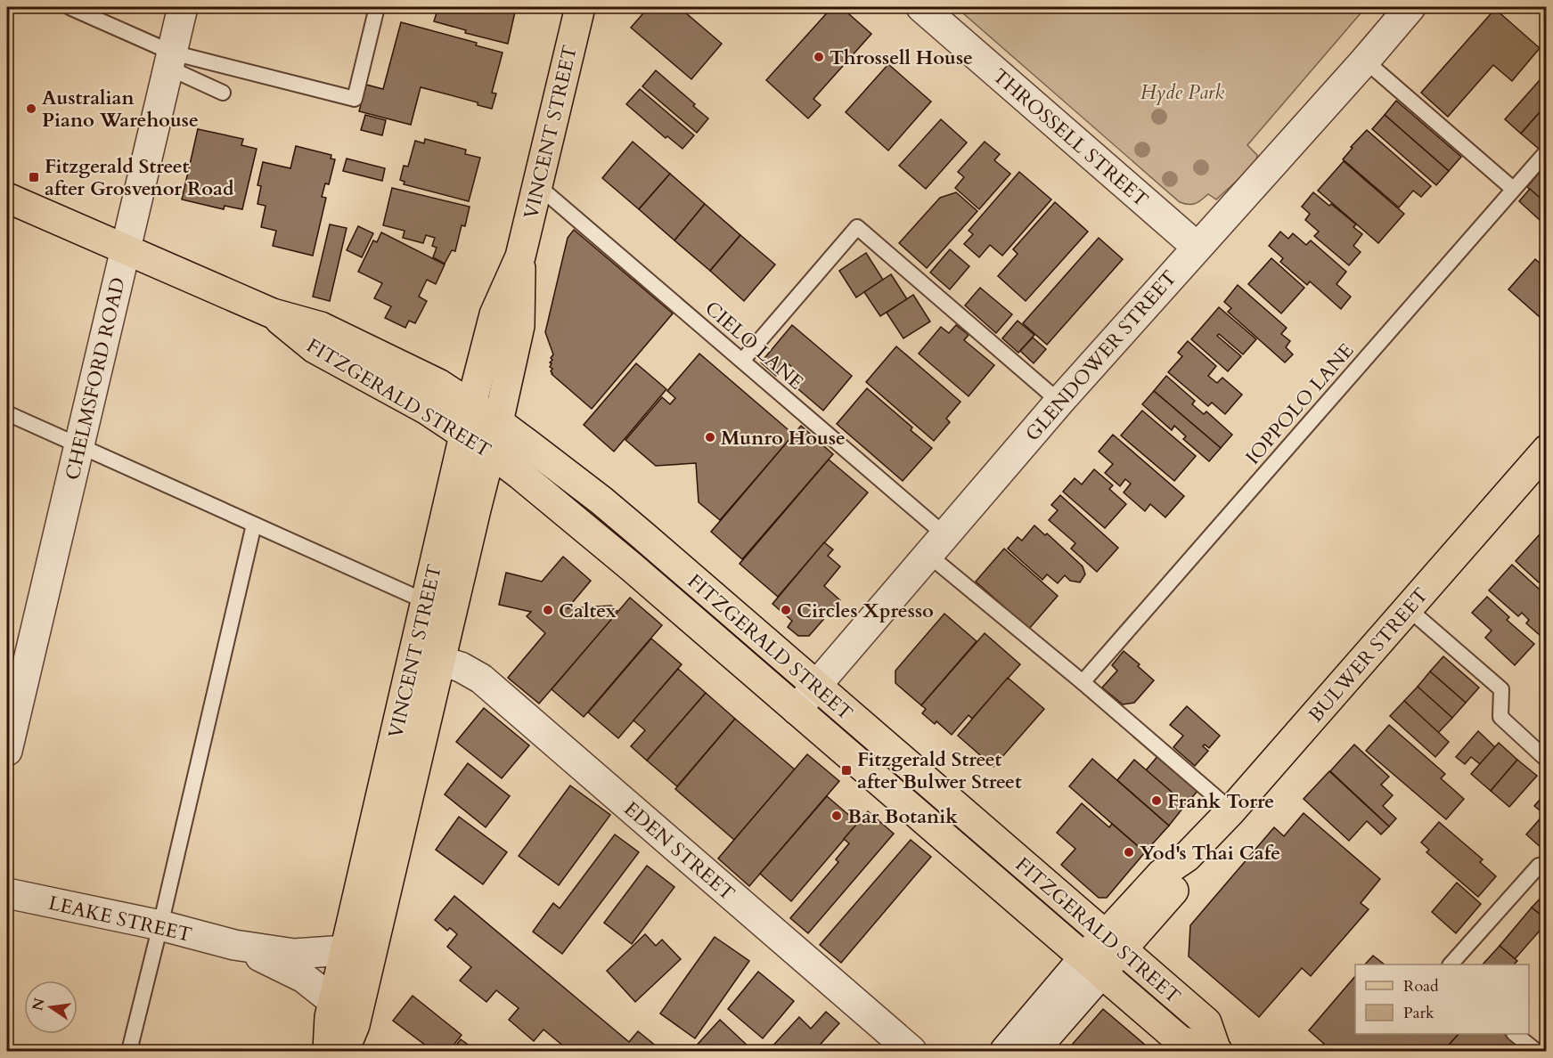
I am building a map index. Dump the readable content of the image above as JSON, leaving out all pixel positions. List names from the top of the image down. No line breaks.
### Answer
{"streets":{"main road":["VINCENT STREET","FITZGERALD STREET","BULWER STREET"],"street":["THROSSELL STREET","GLENDOWER STREET","CHELMSFORD ROAD","EDEN STREET","LEAKE STREET"],"lane":["CIELO LANE","IOPPOLO LANE"]},"crossings":[["VINCENT STREET","CIELO LANE"],["VINCENT STREET","FITZGERALD STREET"],["VINCENT STREET","EDEN STREET"],["VINCENT STREET","LEAKE STREET"],["THROSSELL STREET","GLENDOWER STREET"],["CIELO LANE","GLENDOWER STREET"],["CIELO LANE","IOPPOLO LANE"],["CIELO LANE","BULWER STREET"],["GLENDOWER STREET","FITZGERALD STREET"],["CHELMSFORD ROAD","FITZGERALD STREET"],["FITZGERALD STREET","BULWER STREET"]],"parks":["Hyde Park"],"places":{"other":["Throssell House","Australian Piano Warehouse","Munro House","Caltex","Circles Xpresso","Frank Torre","Bar Botanik","Yod's Thai Cafe"],"transit":["Fitzgerald Street after Grosvenor Road","Fitzgerald Street after Bulwer Street"]},"legend":["Road","Park"],"north":"left"}
